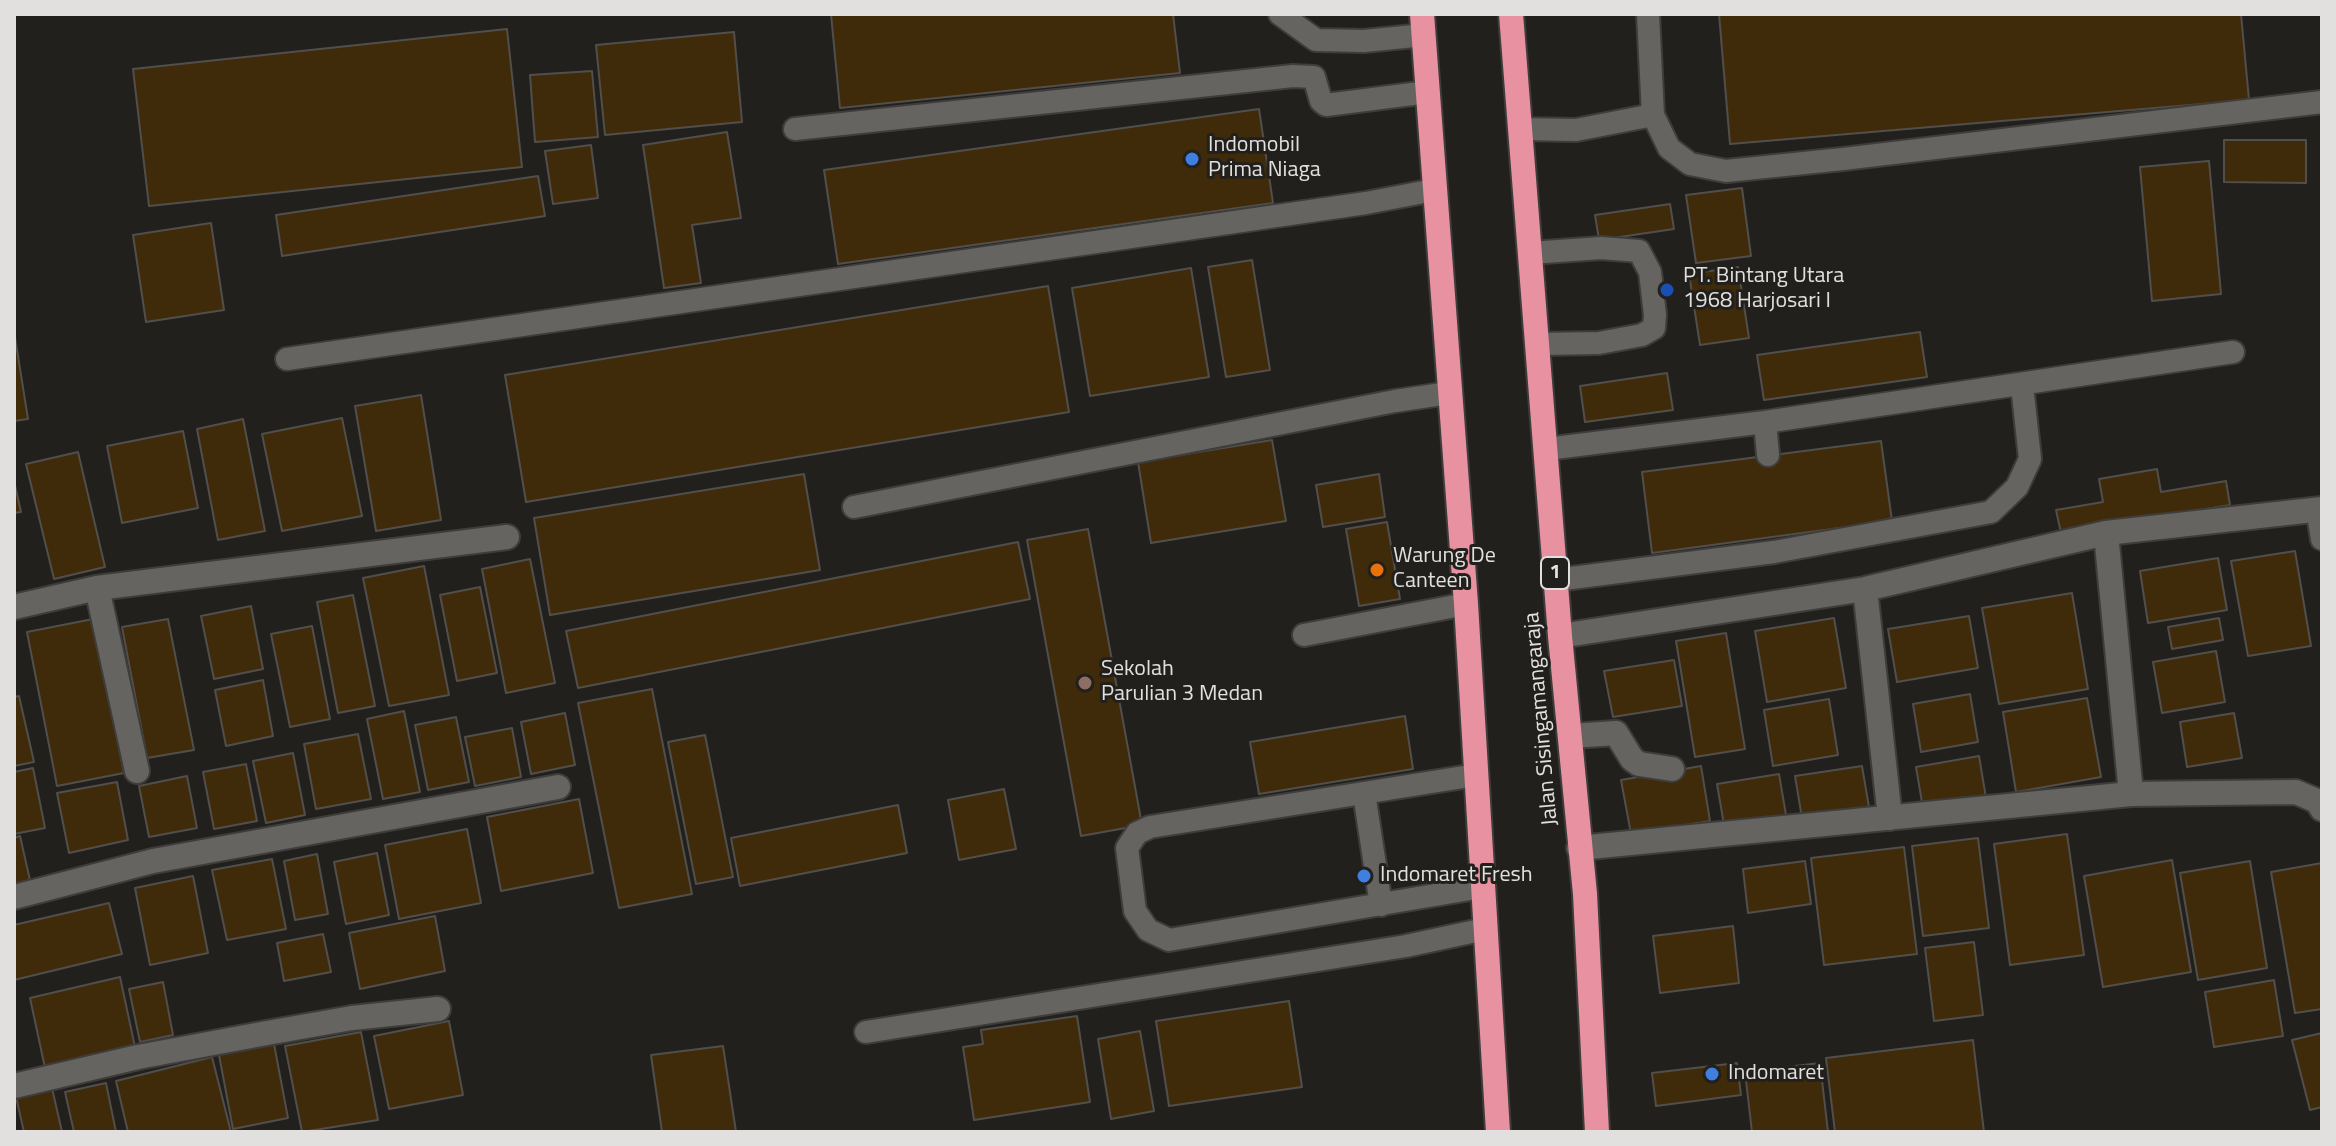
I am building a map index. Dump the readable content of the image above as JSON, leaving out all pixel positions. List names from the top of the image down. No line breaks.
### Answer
{"streets":{"highway":["1","Jalan Sisingamangaraja"]},"places":["Indomobil Prima Niaga","PT. Bintang Utara 1968 Harjosari I","Warung De Canteen","Sekolah Parulian 3 Medan","Indomaret Fresh","Indomaret"]}
